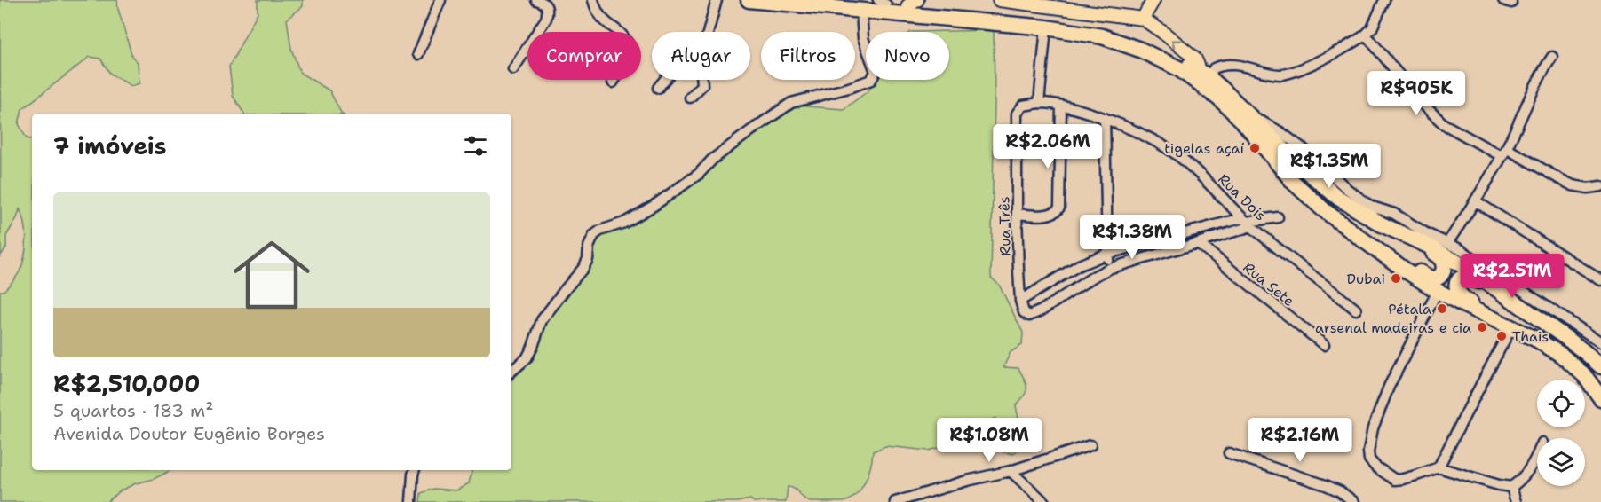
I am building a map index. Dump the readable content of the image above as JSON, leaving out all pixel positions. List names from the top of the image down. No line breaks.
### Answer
{"streets":{"street":["Rua Dois","Rua Três","Rua Sete"]},"crossings":[["Rua Dois","Rua Três"]],"places":["tigelas açaí","Dubai","Pétala","arsenal madeiras e cia","Thais"],"page":{"chip":["Comprar","Alugar","Filtros","Novo"],"price":["R$905K","R$2.06M","R$1.35M","R$1.38M","R$2.51M","R$1.08M","R$2.16M"],"heading":"7 imóveis","list":[{"name":"R$2,510,000","note":"5 quartos · 183 m² · Avenida Doutor Eugênio Borges"}]}}
